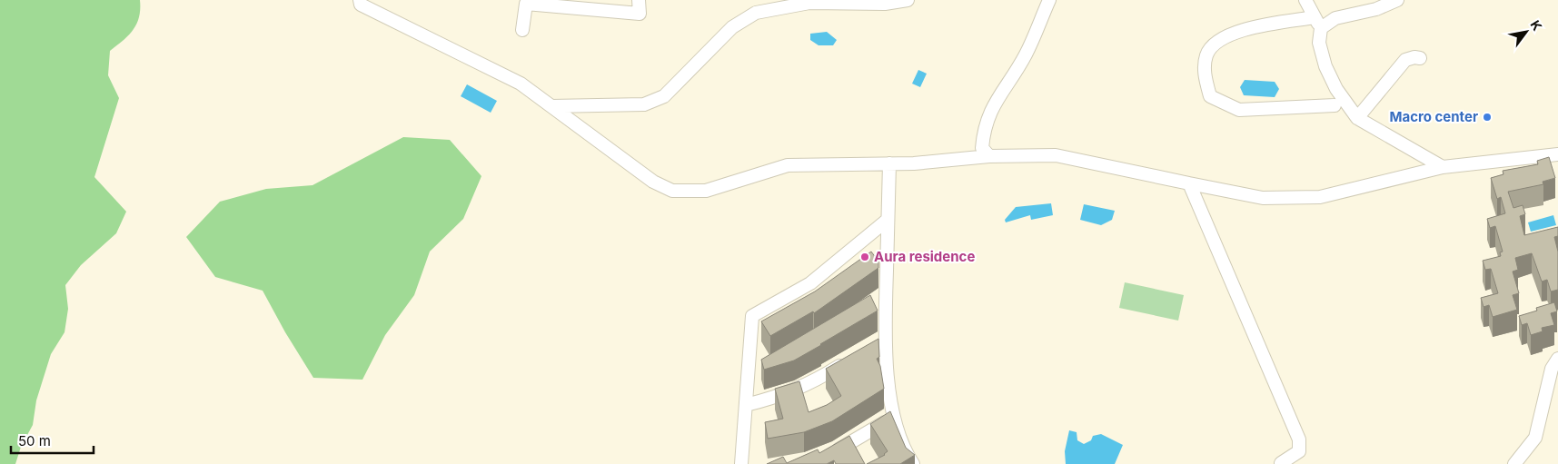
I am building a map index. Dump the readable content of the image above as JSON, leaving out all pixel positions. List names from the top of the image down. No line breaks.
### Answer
{"places":["Macro center","Aura residence"],"scale_bar":"50 m","north":"top right"}
